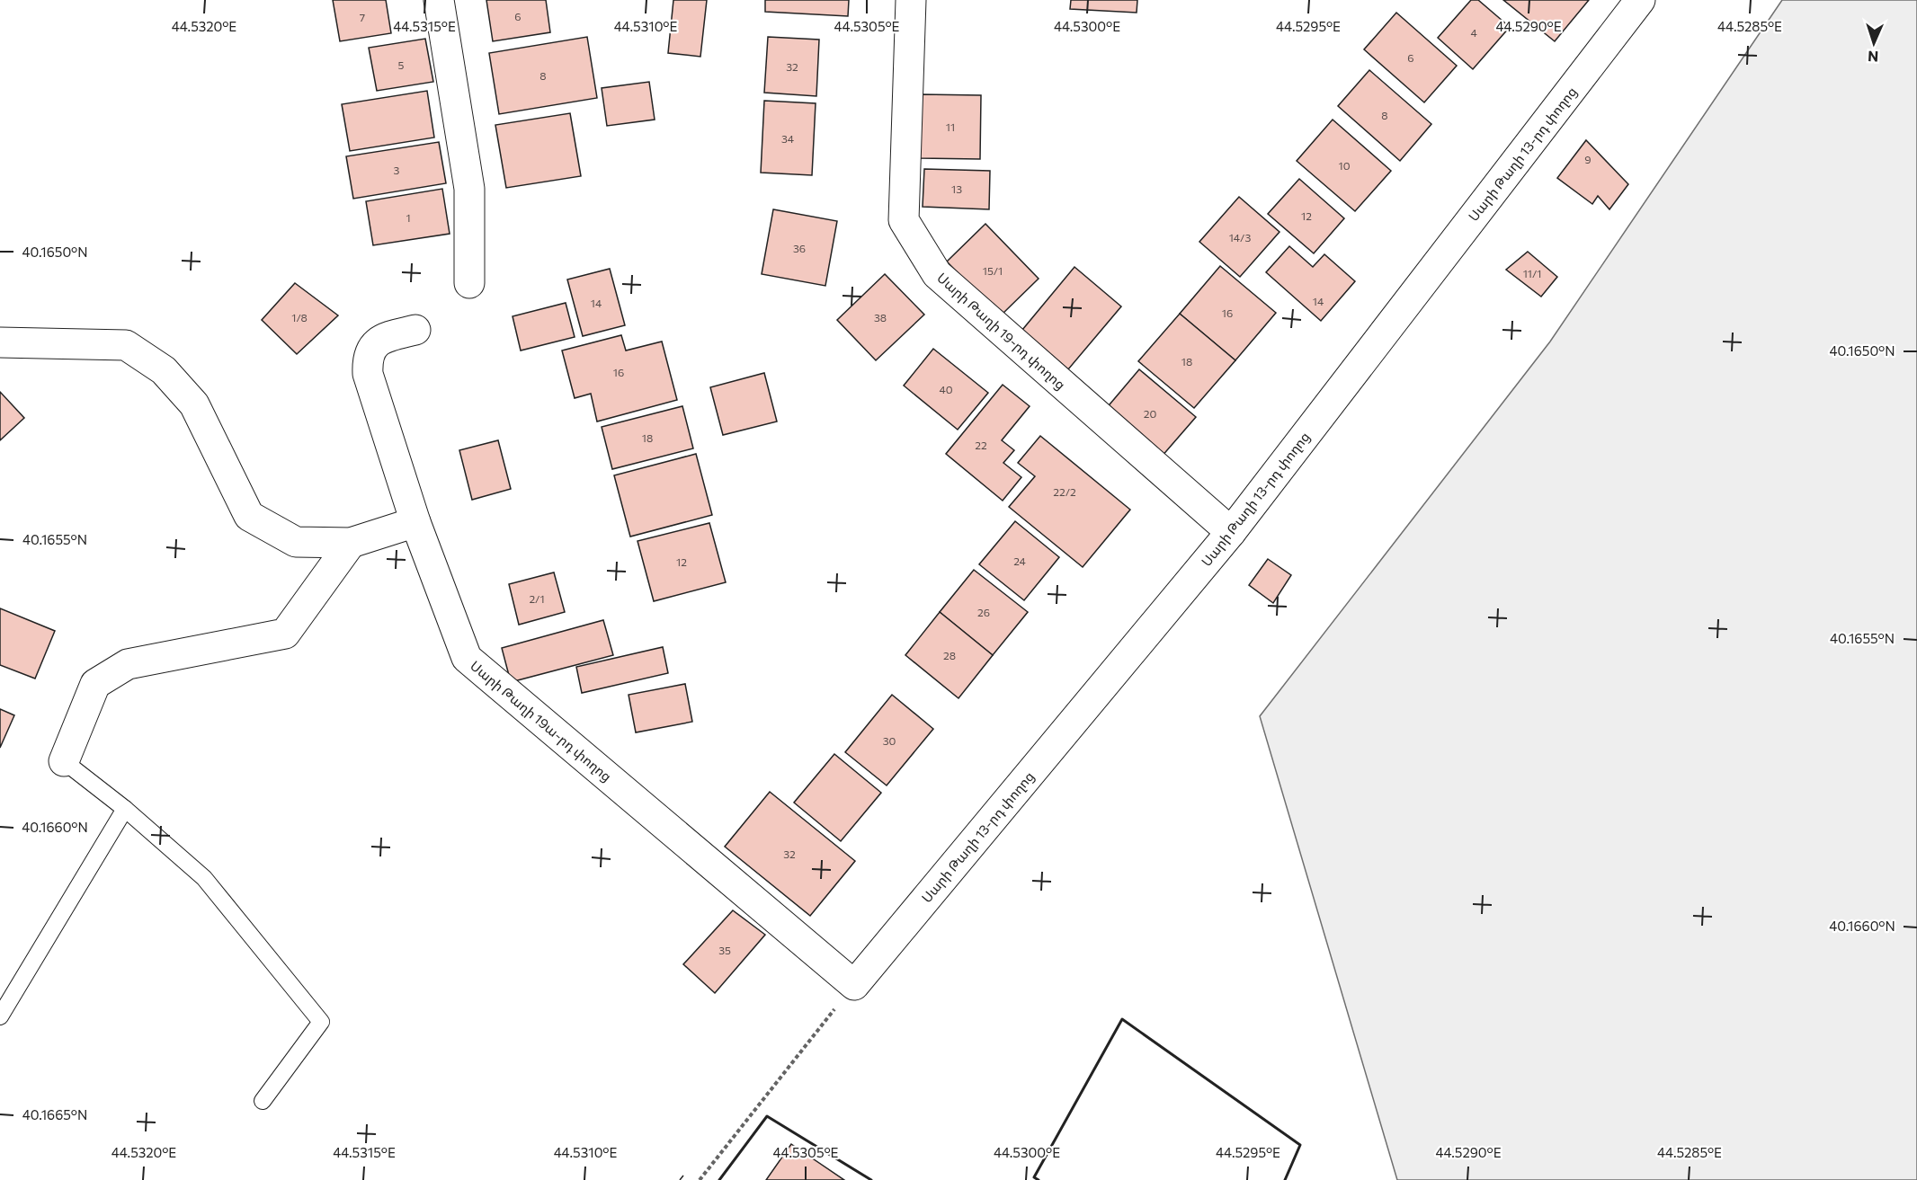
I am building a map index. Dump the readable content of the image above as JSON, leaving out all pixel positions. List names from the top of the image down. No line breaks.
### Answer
{"streets":{"street":["Սարի Թաղի 13-րդ փողոց","Սարի Թաղի 19-րդ փողոց","Սարի Թաղի 19ա-րդ փողոց"]},"crossings":[["Սարի Թաղի 13-րդ փողոց","Սարի Թաղի 19-րդ փողոց"],["Սարի Թաղի 13-րդ փողոց","Սարի Թաղի 19ա-րդ փողոց"]],"house_numbers":["6","7","4","6","5","32","8","8","11","34","9","10","3","13","12","1","14/3","36","15/1","11/1","14","14","16","1/8","38","18","16","40","20","18","22","22/2","24","12","2/1","26","28","30","32","35"],"north":"bottom","coordinates":["44.5320°E","44.5315°E","44.5310°E","44.5305°E","44.5300°E","44.5295°E","44.5290°E","44.5285°E","40.1650°N","40.1655°N","40.1660°N","40.1665°N"]}
